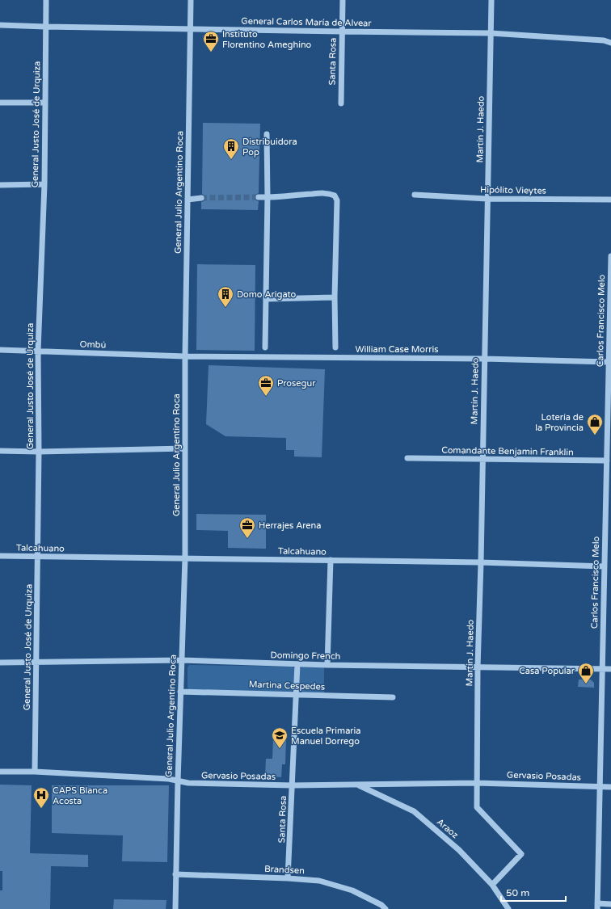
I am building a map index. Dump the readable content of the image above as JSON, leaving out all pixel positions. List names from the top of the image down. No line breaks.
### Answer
{"streets":{"street":["General Carlos María de Alvear","Santa Rosa","General Justo José de Urquiza","Martín J. Haedo","Hipólito Vieytes","General Julio Argentino Roca","Carlos Francisco Melo","Ombú","William Case Morris","Comandante Benjamin Franklin","Talcahuano","Domingo French","Martina Cespedes","Gervasio Posadas","Araoz","Brandsen"]},"crossings":[["General Carlos María de Alvear","Santa Rosa"],["General Carlos María de Alvear","General Justo José de Urquiza"],["General Carlos María de Alvear","Martín J. Haedo"],["General Carlos María de Alvear","General Julio Argentino Roca"],["Santa Rosa","Domingo French"],["Santa Rosa","Martina Cespedes"],["Santa Rosa","Gervasio Posadas"],["Santa Rosa","Brandsen"],["General Justo José de Urquiza","Ombú"],["General Justo José de Urquiza","Talcahuano"],["General Justo José de Urquiza","Domingo French"],["General Justo José de Urquiza","Gervasio Posadas"],["Martín J. Haedo","Hipólito Vieytes"],["Martín J. Haedo","William Case Morris"],["Martín J. Haedo","Comandante Benjamin Franklin"],["Martín J. Haedo","Talcahuano"],["Martín J. Haedo","Domingo French"],["Martín J. Haedo","Gervasio Posadas"],["General Julio Argentino Roca","Ombú"],["General Julio Argentino Roca","William Case Morris"],["General Julio Argentino Roca","Talcahuano"],["General Julio Argentino Roca","Domingo French"],["General Julio Argentino Roca","Martina Cespedes"],["General Julio Argentino Roca","Gervasio Posadas"],["General Julio Argentino Roca","Brandsen"],["Carlos Francisco Melo","William Case Morris"],["Carlos Francisco Melo","Comandante Benjamin Franklin"],["Carlos Francisco Melo","Talcahuano"],["Carlos Francisco Melo","Domingo French"],["Carlos Francisco Melo","Gervasio Posadas"],["Ombú","William Case Morris"],["Gervasio Posadas","Araoz"]],"places":{"office":["Instituto Florentino Ameghino","Prosegur","Herrajes Arena"],"building":["Distribuidora Pop","Domo Arigato"],"shop":["Lotería de la Provincia","Casa Popular"],"school or university":["Escuela Primaria Manuel Dorrego"],"hospital":["CAPS Blanca Acosta"]},"scale_bar":"50 m"}
